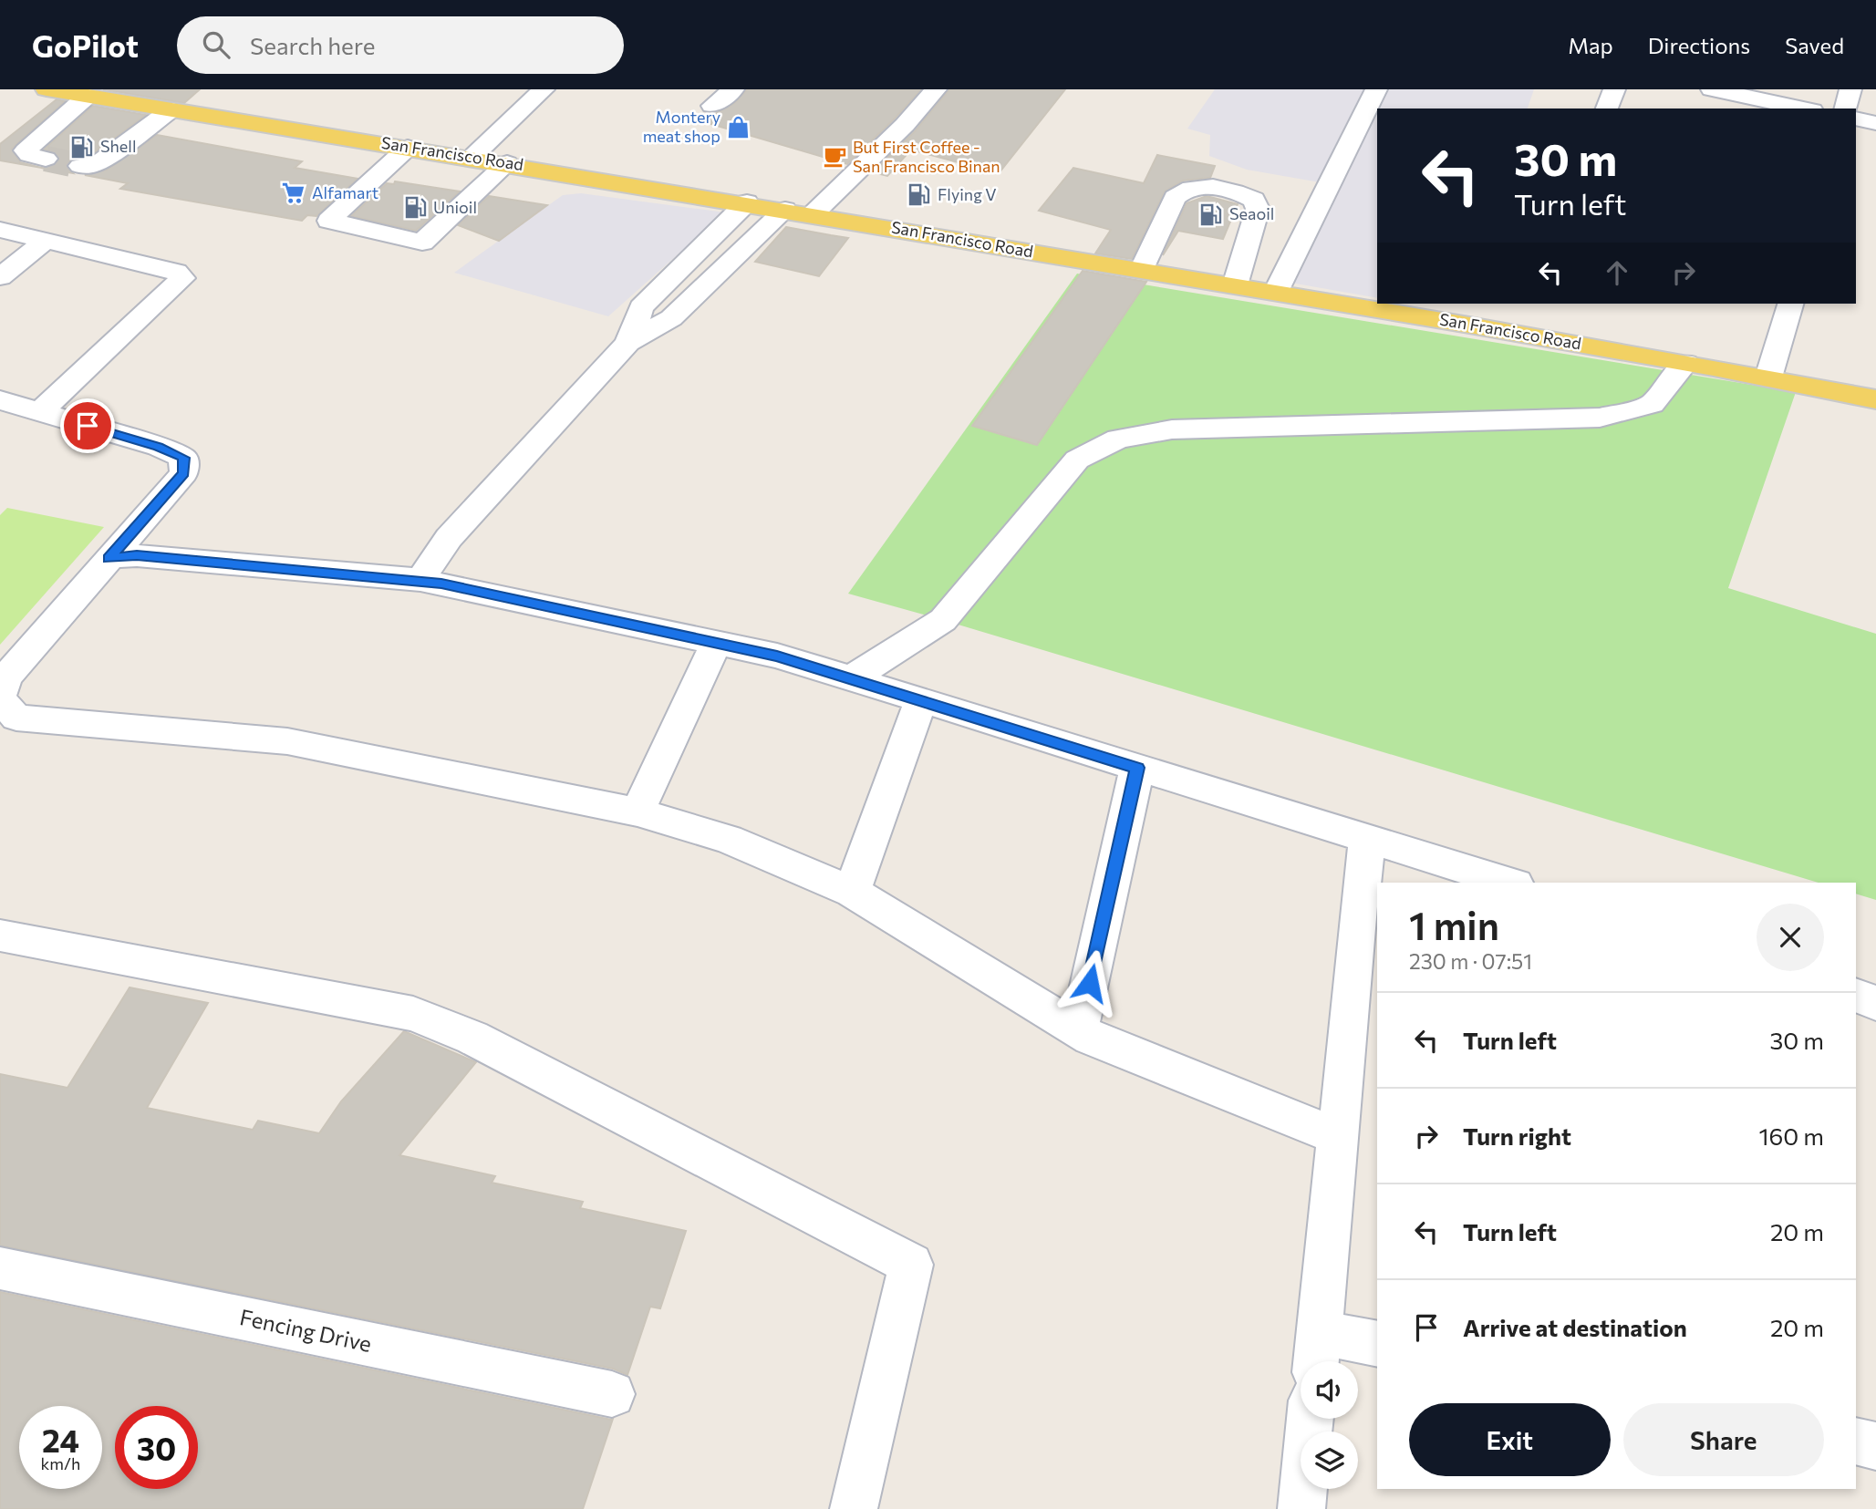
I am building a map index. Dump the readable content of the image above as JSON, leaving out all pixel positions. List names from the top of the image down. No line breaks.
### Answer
{"streets":{"main road":["San Francisco Road"],"street":["Fencing Drive"]},"places":{"shop":["Montery meat shop"],"fuel station":["Shell","Flying V","Unioil","Seaoil"],"cafe":["But First Coffee - San Francisco Binan"],"supermarket":["Alfamart"]},"page":{"header":"GoPilot","search":"Search here","nav":["Map","Directions","Saved"],"turn":["30 m","Turn left"],"heading":["1 min","230 m · 07:51"],"list":[{"name":"Turn left","value":"30 m"},{"name":"Turn right","value":"160 m"},{"name":"Turn left","value":"20 m"},{"name":"Arrive at destination","value":"20 m"}],"buttons":["Exit","Share"],"speed":"24 km/h","limit":"30"}}
